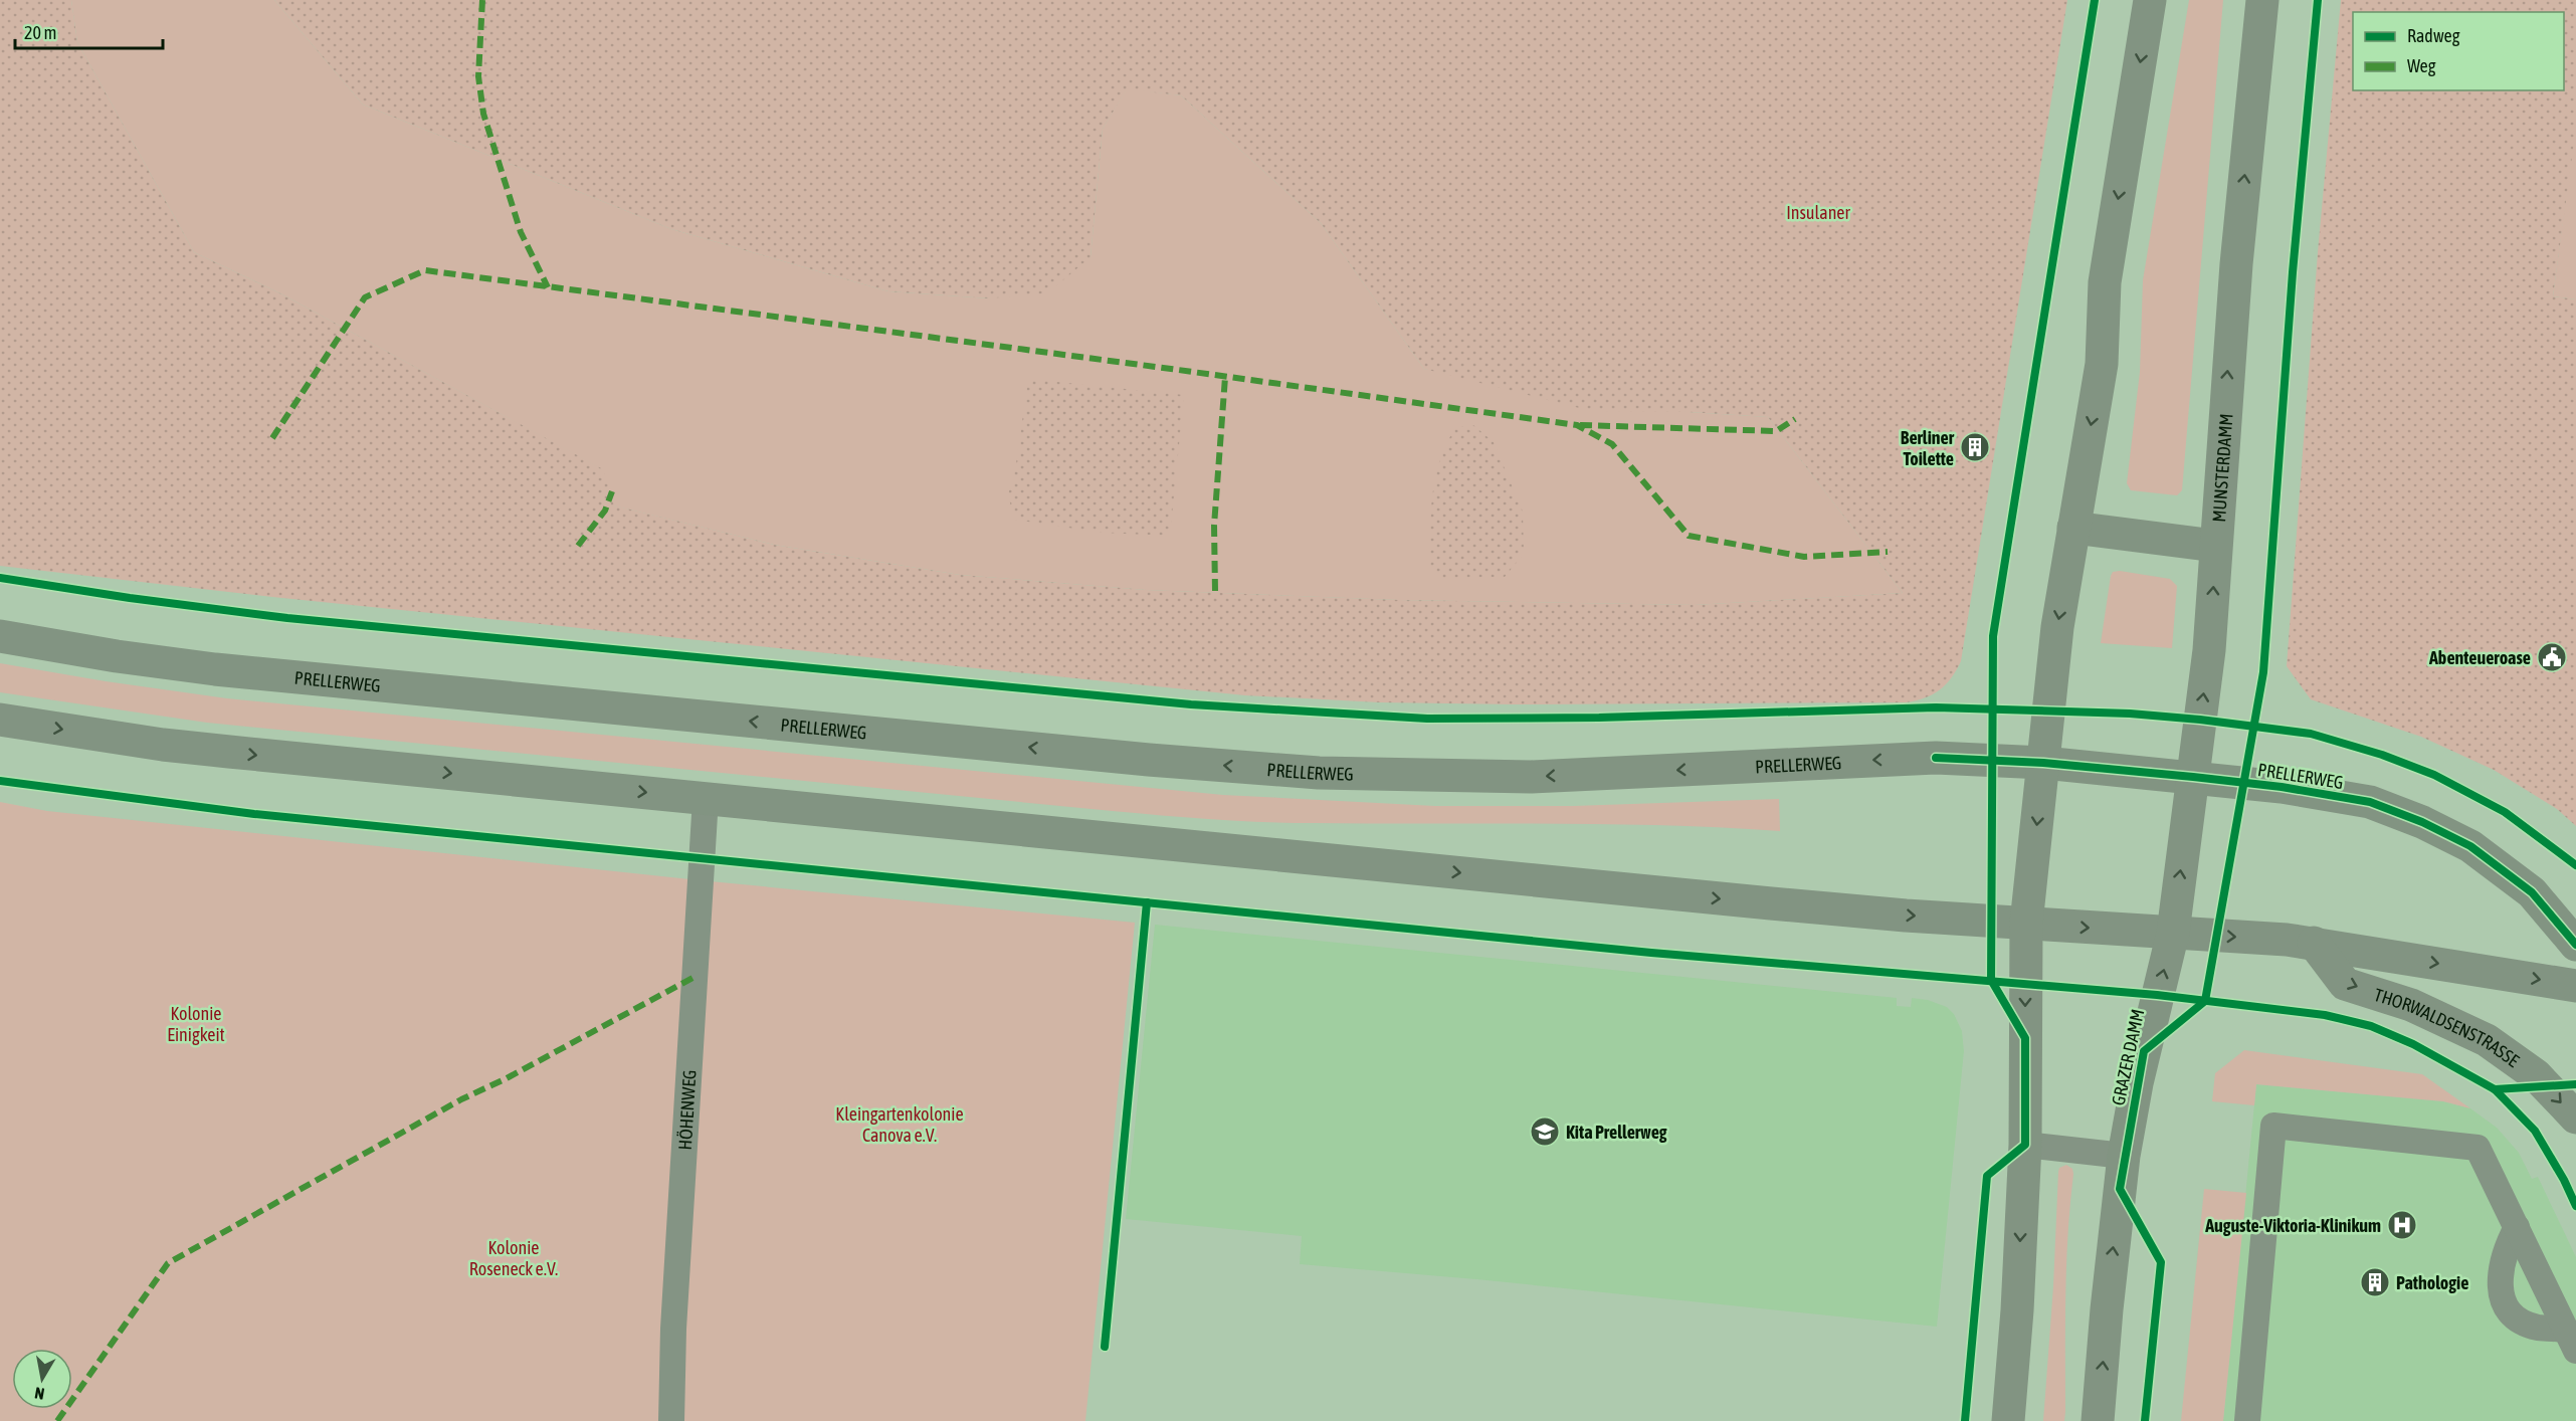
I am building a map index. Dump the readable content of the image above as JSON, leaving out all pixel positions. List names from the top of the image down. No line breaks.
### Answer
{"streets":{"main road":["MUNSTERDAMM","PRELLERWEG","THORWALDSENSTRASSE","GRAZER DAMM"],"lane":["HÖHENWEG"]},"crossings":[["MUNSTERDAMM","PRELLERWEG"],["MUNSTERDAMM","GRAZER DAMM"]],"parks":["Insulaner","Kolonie Einigkeit","Kleingartenkolonie Canova e.V.","Kolonie Roseneck e.V."],"places":{"building":["Berliner Toilette","Pathologie"],"public building":["Abenteueroase"],"school or university":["Kita Prellerweg"],"hospital":["Auguste-Viktoria-Klinikum"]},"legend":["Radweg","Weg"],"scale_bar":"20 m","north":"bottom"}
